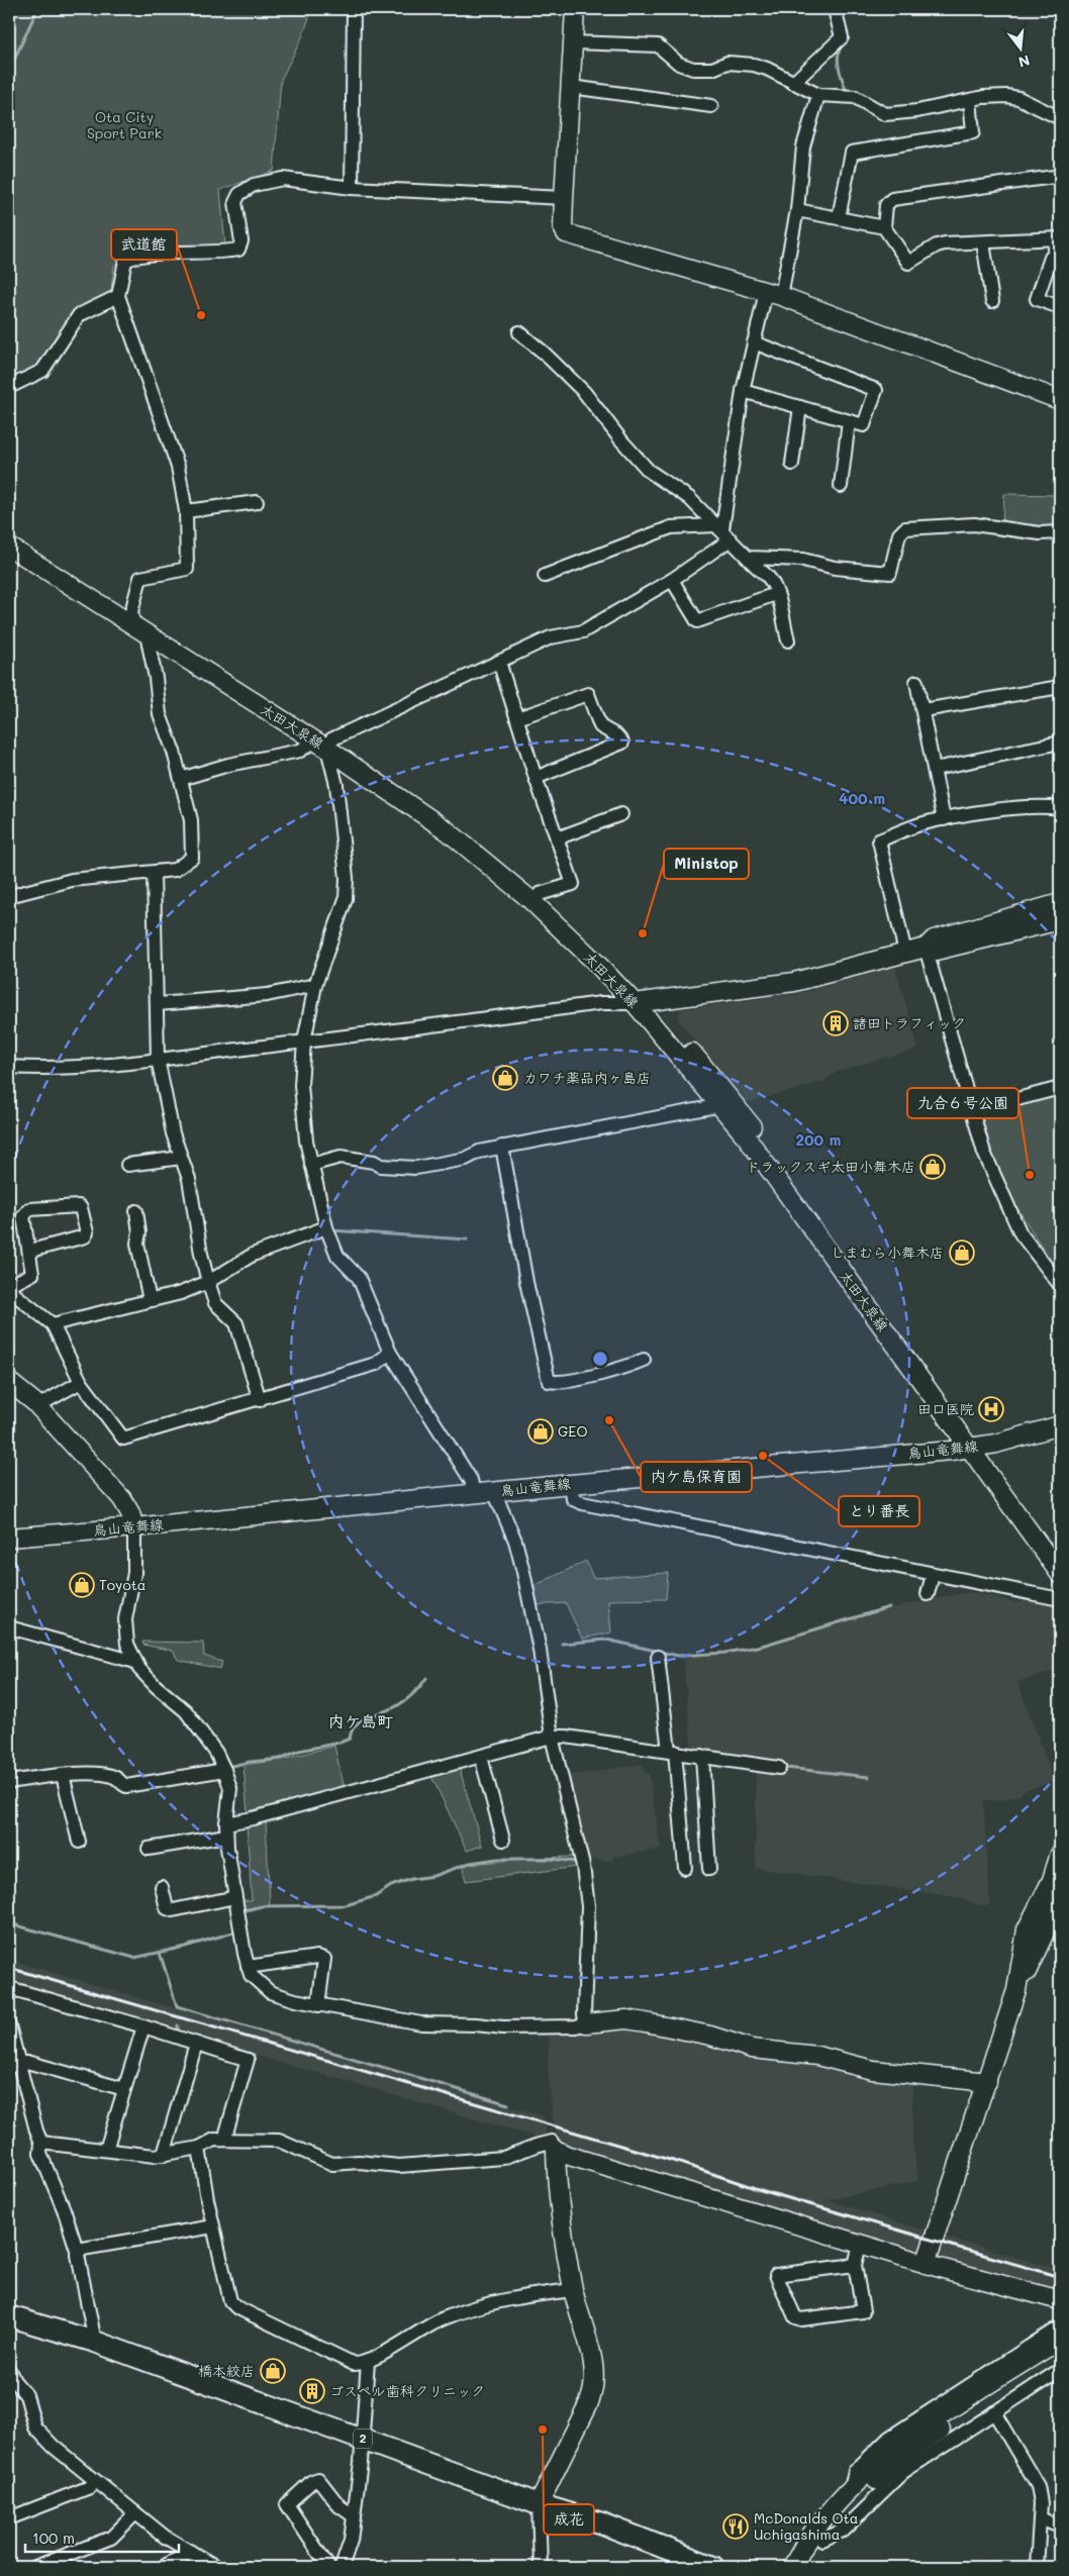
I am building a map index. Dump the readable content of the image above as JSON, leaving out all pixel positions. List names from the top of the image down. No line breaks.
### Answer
{"streets":{"main road":["2"],"street":["太田大泉線","鳥山竜舞線"]},"crossings":[["太田大泉線","鳥山竜舞線"]],"districts":["内ケ島町"],"parks":["Ota City Sport Park"],"places":{"other":["武道館","Ministop","九合６号公園","内ケ島保育園","とり番長","成花"],"building":["諸田トラフィック","ゴスペル歯科クリニック"],"shop":["カワチ薬品内ヶ島店","ドラックスギ太田小舞木店","しまむら小舞木店","GEO","Toyota","橋本絞店"],"hospital":["田口医院"],"restaurant":["McDonalds Ota Uchigashima"]},"scale_bar":"100 m","north":"bottom","rings":["400 m","200 m"]}
